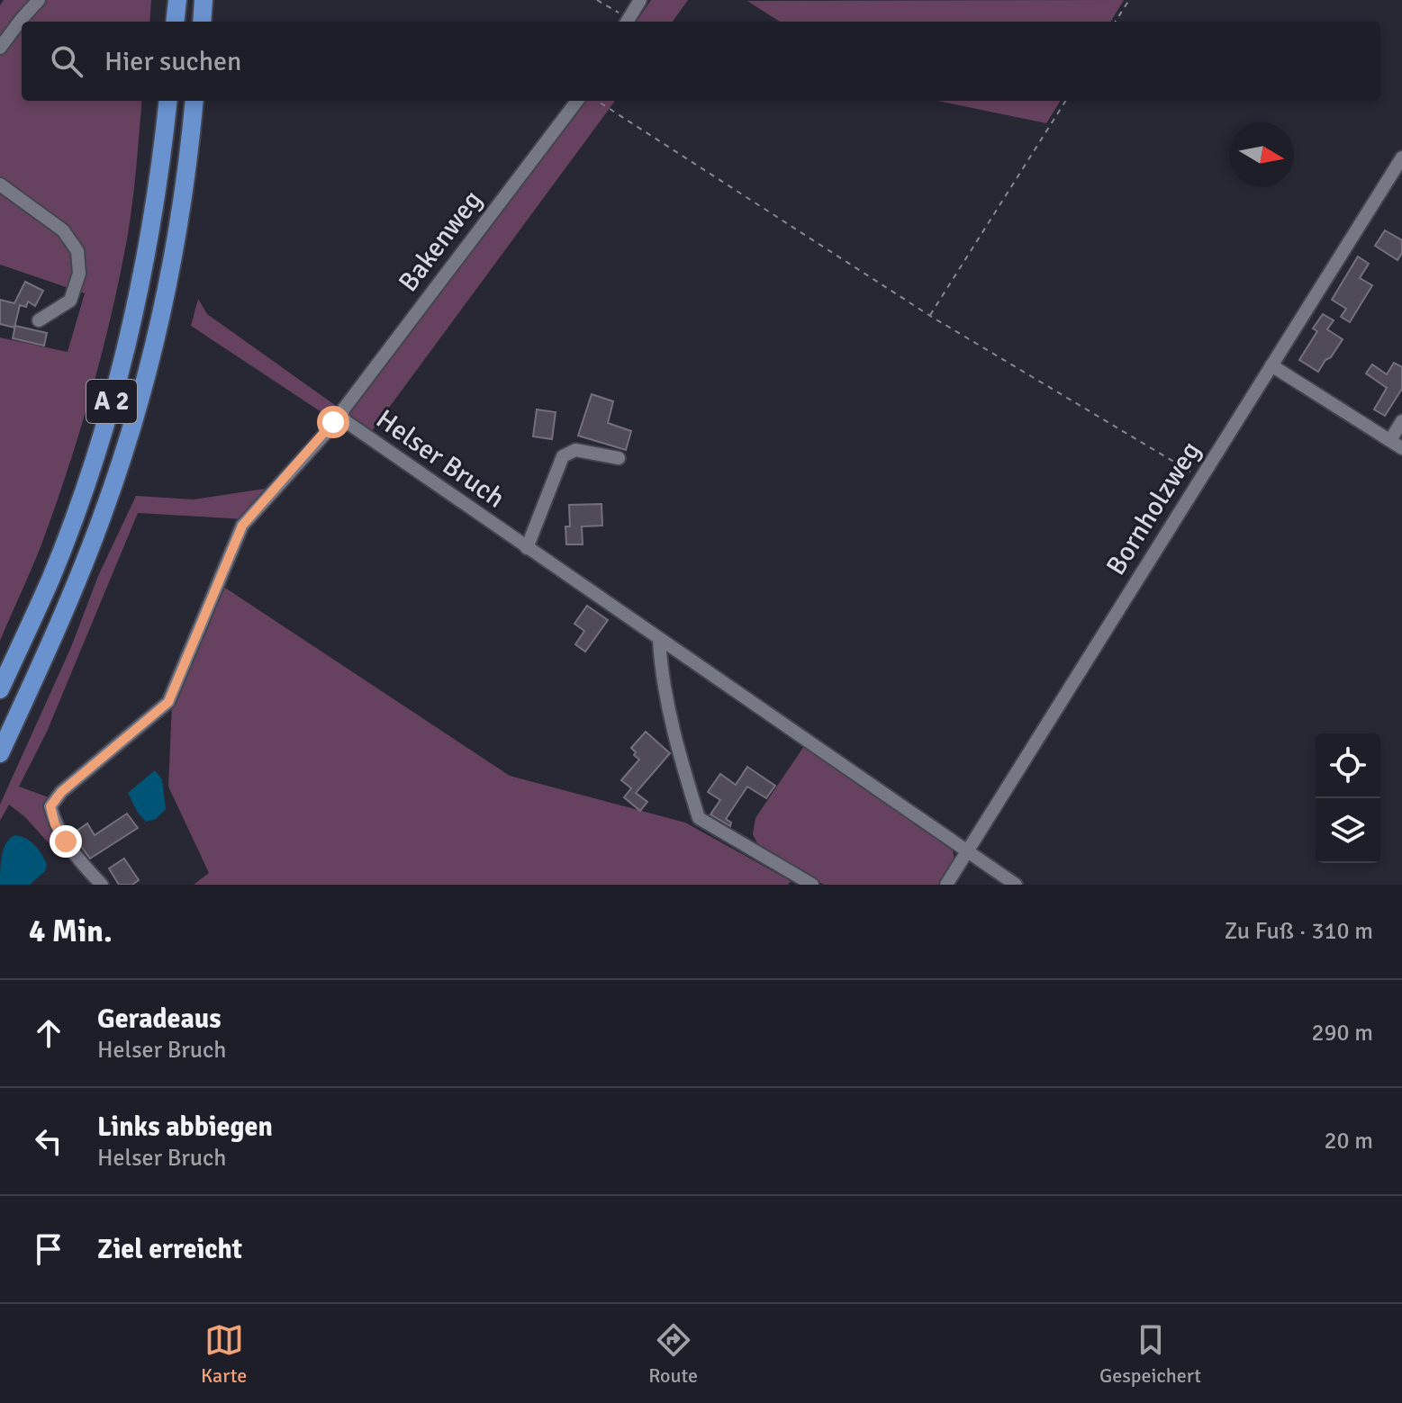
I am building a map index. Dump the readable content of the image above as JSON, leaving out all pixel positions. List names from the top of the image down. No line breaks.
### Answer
{"streets":{"highway":["A 2"],"street":["Bakenweg","Helser Bruch","Bornholzweg"]},"crossings":[["Bakenweg","Helser Bruch"],["Helser Bruch","Bornholzweg"]],"north":"right","page":{"search":"Hier suchen","heading":["4 Min.","Zu Fuß · 310 m"],"list":[["Geradeaus","Helser Bruch","290 m"],["Links abbiegen","Helser Bruch","20 m"],"Ziel erreicht"],"nav":["Karte","Route","Gespeichert"]}}
